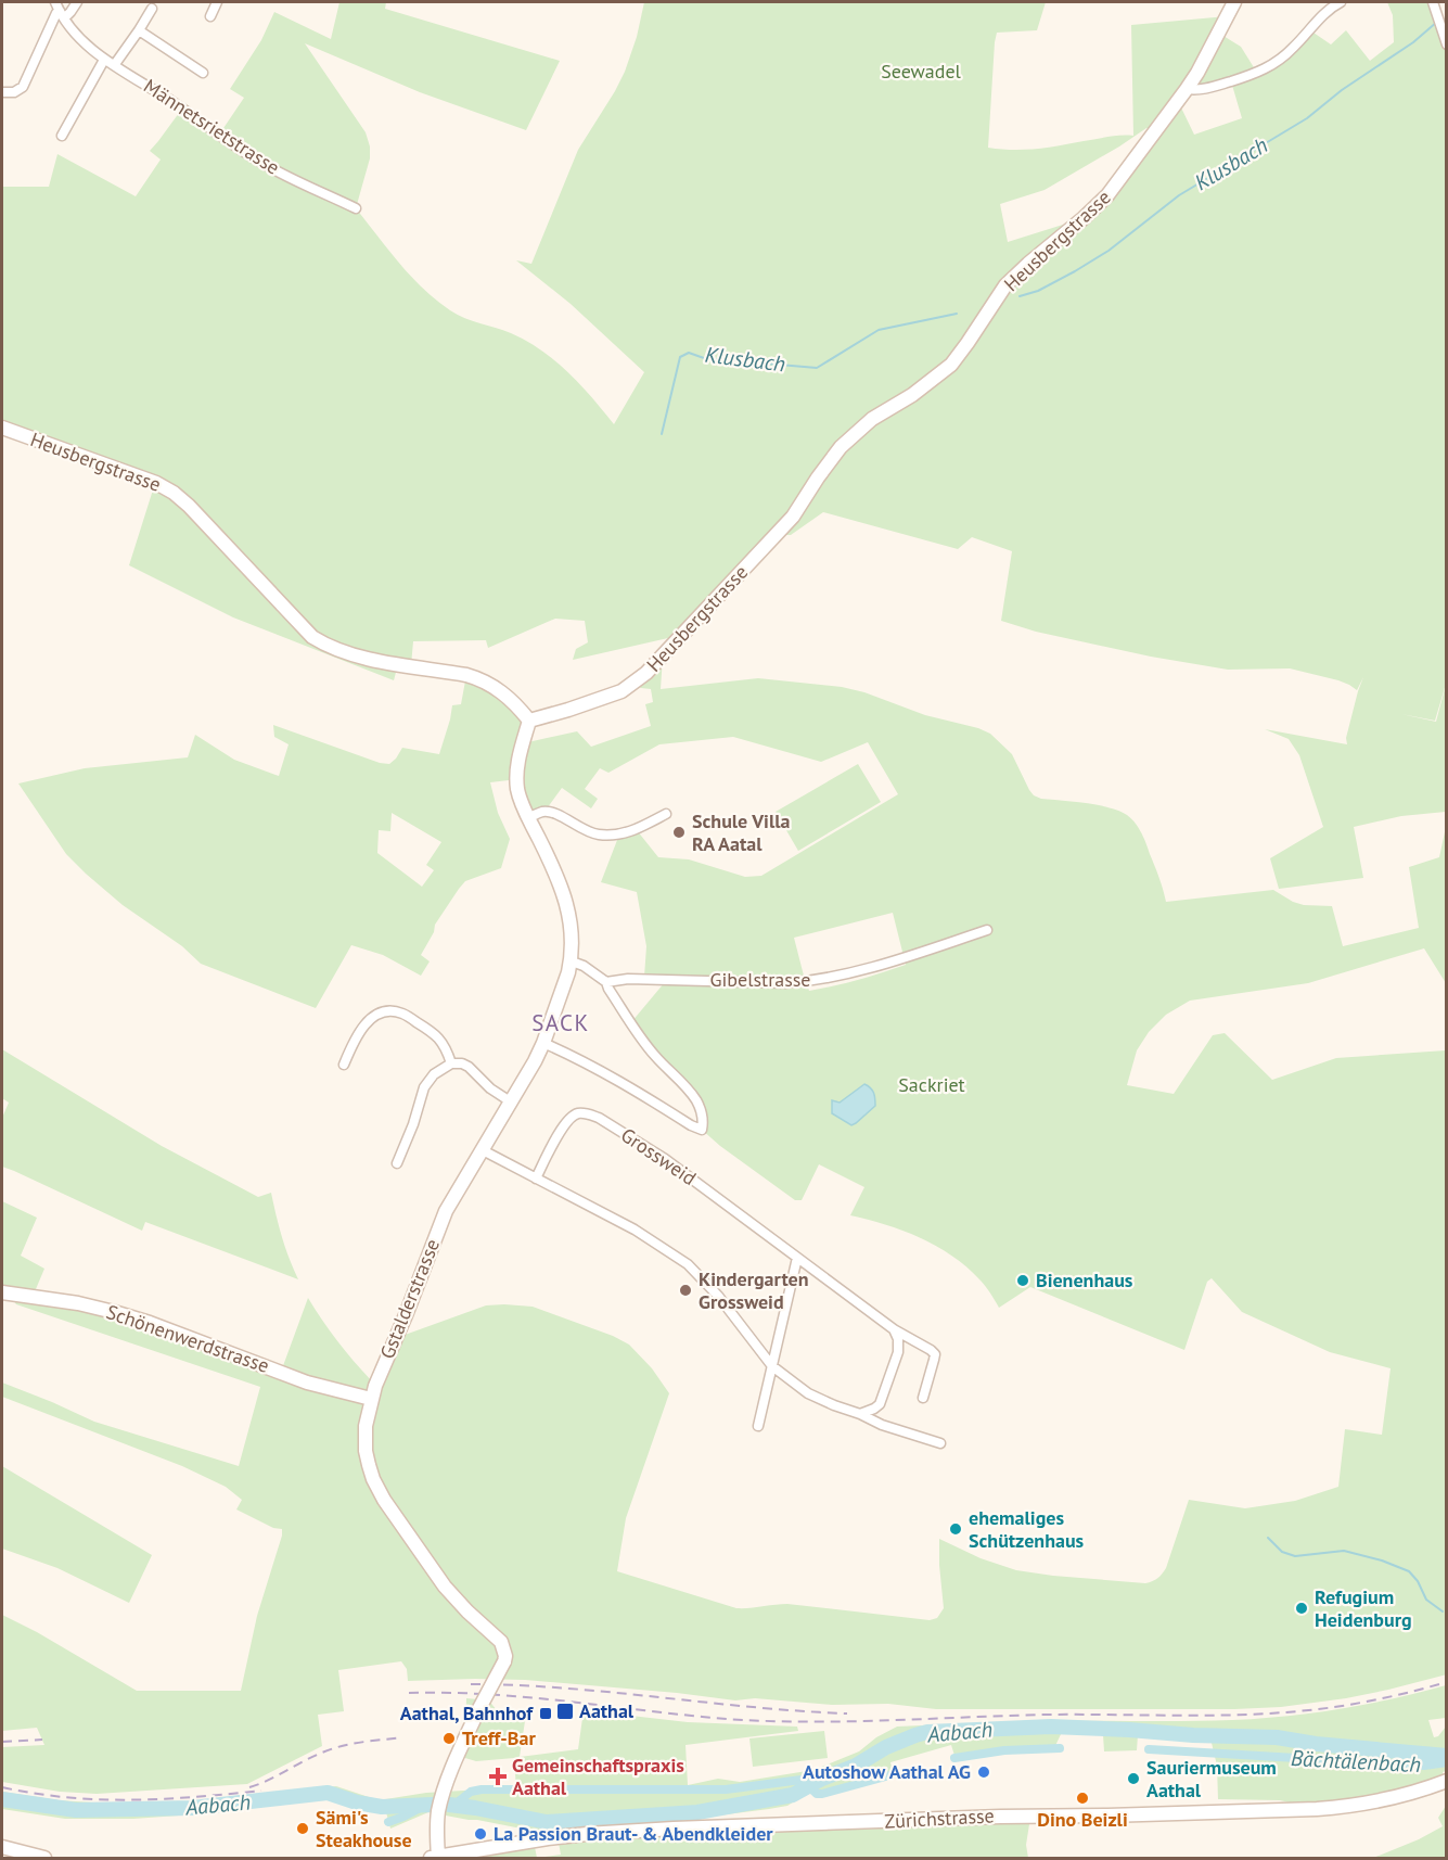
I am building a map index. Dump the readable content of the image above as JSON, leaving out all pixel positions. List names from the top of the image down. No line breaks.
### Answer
{"streets":{"street":["Männetsrietstrasse","Heusbergstrasse","Gibelstrasse","Grossweid","Gstalderstrasse","Schönenwerdstrasse","Zürichstrasse"]},"crossings":[["Heusbergstrasse","Gstalderstrasse"],["Gstalderstrasse","Schönenwerdstrasse"],["Gstalderstrasse","Zürichstrasse"]],"districts":["SACK"],"water":["Klusbach","Aabach","Bächtälenbach"],"parks":["Seewadel","Sackriet"],"places":{"other":["Schule Villa RA Aatal","Bienenhaus","Kindergarten Grossweid","ehemaliges Schützenhaus","Refugium Heidenburg","Treff-Bar","Autoshow Aathal AG","Sauriermuseum Aathal","Dino Beizli","Sämi's Steakhouse","La Passion Braut- & Abendkleider"],"transit":["Aathal","Aathal, Bahnhof"],"health":["Gemeinschaftspraxis Aathal"]}}
